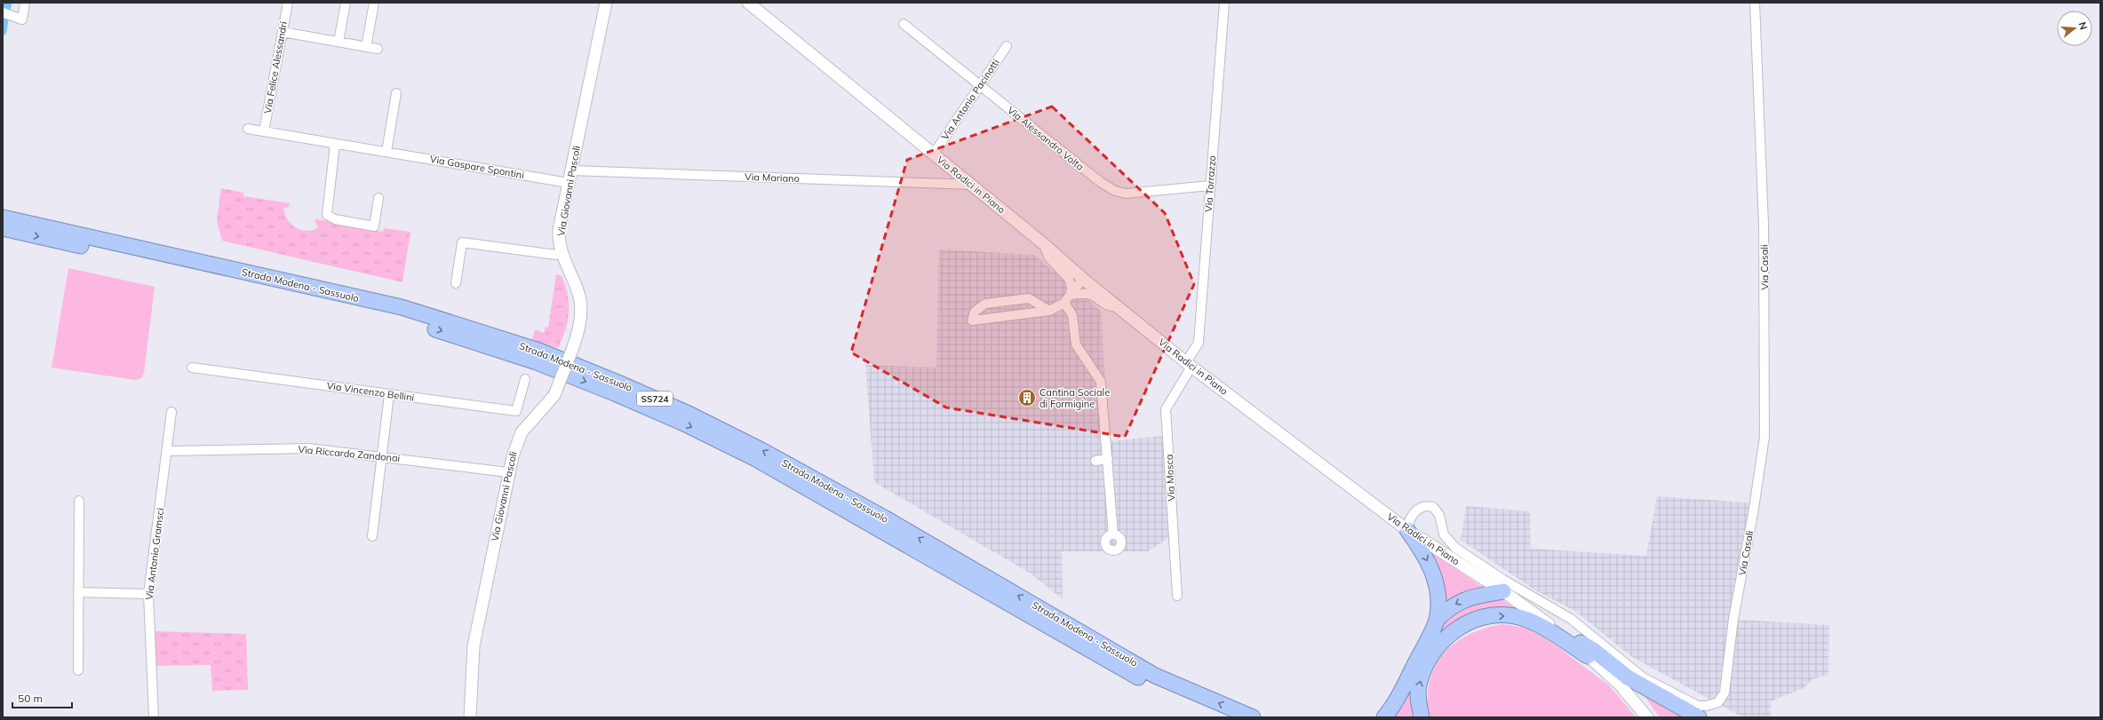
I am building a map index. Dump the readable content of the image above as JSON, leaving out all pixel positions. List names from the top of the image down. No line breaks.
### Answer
{"streets":{"highway":["Strada Modena - Sassuolo","SS724"],"street":["Via Felice Alessandri","Via Antonio Pacinotti","Via Alessandro Volta","Via Gaspare Spontini","Via Mariano","Via Torrazzo","Via Radici in Piano","Via Giovanni Pascoli","Via Casali","Via Vincenzo Bellini","Via Riccardo Zandonai","Via Mosca","Via Antonio Gramsci"]},"crossings":[["Via Felice Alessandri","Via Gaspare Spontini"],["Via Antonio Pacinotti","Via Alessandro Volta"],["Via Antonio Pacinotti","Via Radici in Piano"],["Via Alessandro Volta","Via Torrazzo"],["Via Gaspare Spontini","Via Giovanni Pascoli"],["Via Mariano","Via Radici in Piano"],["Via Mariano","Via Giovanni Pascoli"],["Via Torrazzo","Via Radici in Piano"],["Via Torrazzo","Via Mosca"],["Via Radici in Piano","Via Casali"],["Via Radici in Piano","Via Mosca"],["Via Giovanni Pascoli","Via Riccardo Zandonai"],["Via Riccardo Zandonai","Via Antonio Gramsci"]],"places":{"building":["Cantina Sociale di Formigine"]},"scale_bar":"50 m","north":"right"}
